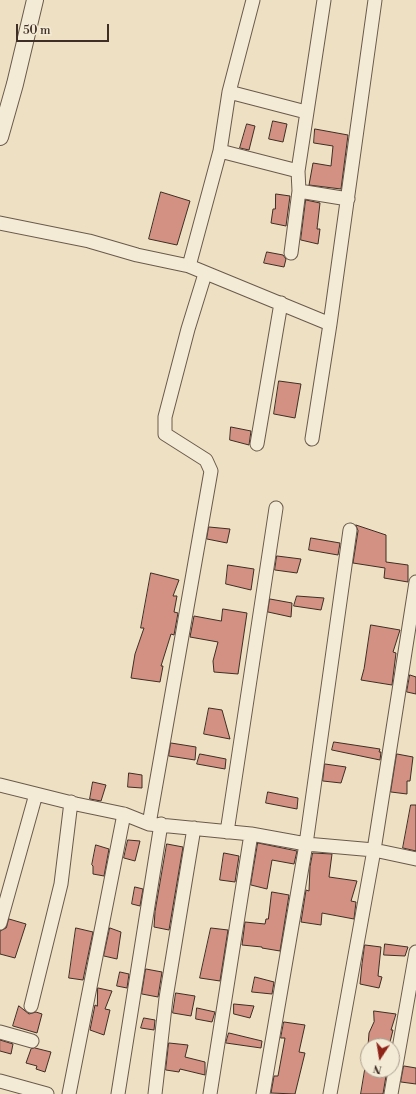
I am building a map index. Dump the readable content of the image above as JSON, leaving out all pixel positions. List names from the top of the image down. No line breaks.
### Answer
{"scale_bar":"50 m","north":"bottom"}
